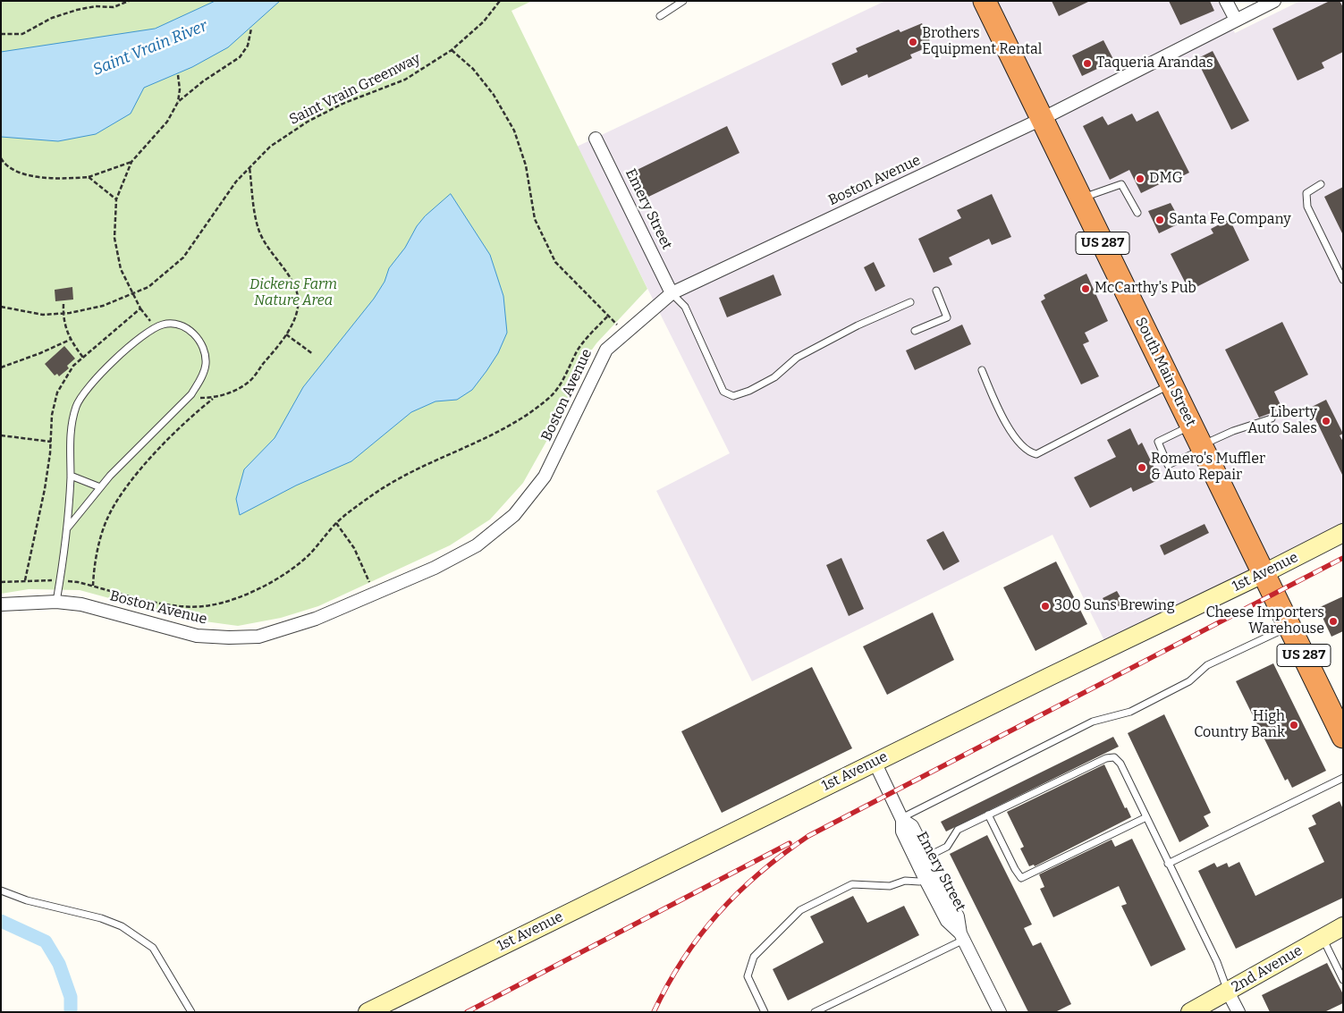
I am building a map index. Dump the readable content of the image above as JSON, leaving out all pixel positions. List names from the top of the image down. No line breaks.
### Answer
{"streets":{"highway":["US 287","South Main Street"],"street":["Boston Avenue","Emery Street","1st Avenue","2nd Avenue"],"path":["Saint Vrain Greenway"]},"crossings":[["Boston Avenue","Emery Street"],["Boston Avenue","South Main Street"],["Emery Street","1st Avenue"],["US 287","South Main Street"],["US 287","1st Avenue"],["South Main Street","1st Avenue"]],"water":["Saint Vrain River"],"parks":["Dickens Farm Nature Area"],"places":["Brothers Equipment Rental","Taqueria Arandas","DMG","Santa Fe Company","McCarthy's Pub","Liberty Auto Sales","Romero's Muffler & Auto Repair","300 Suns Brewing","Cheese Importers Warehouse","High Country Bank"]}
